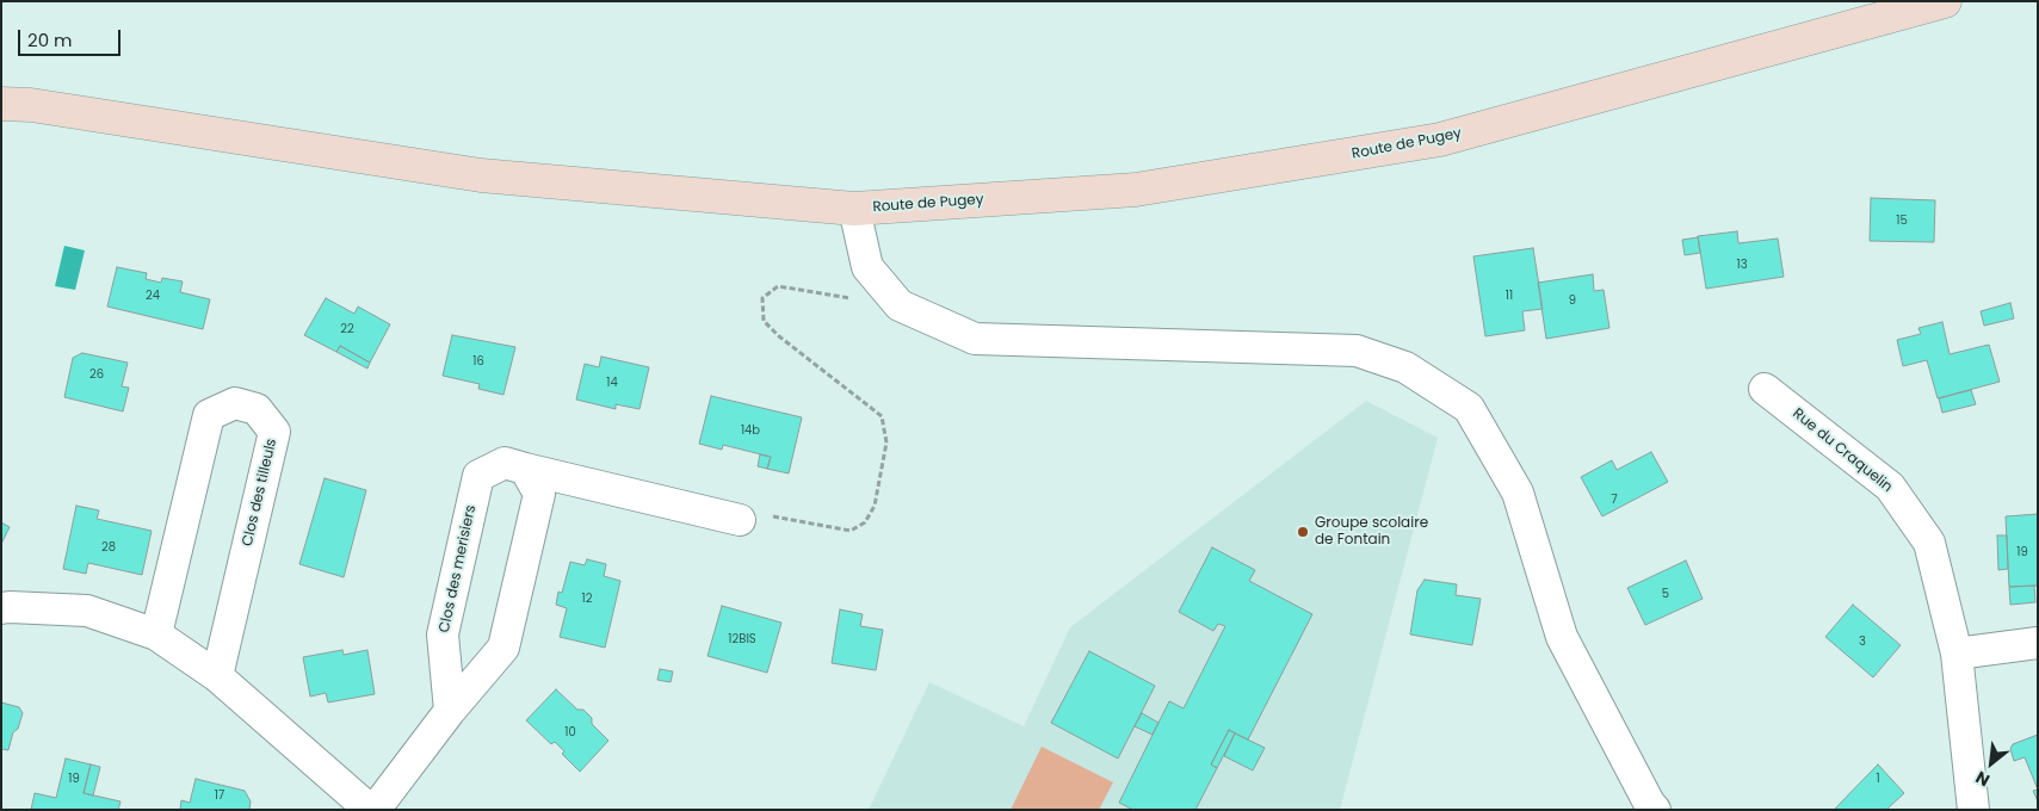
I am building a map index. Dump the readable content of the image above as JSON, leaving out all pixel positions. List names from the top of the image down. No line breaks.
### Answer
{"streets":{"main road":["Route de Pugey"],"street":["Rue du Craquelin","Clos des tilleuls","Clos des merisiers"]},"places":["Groupe scolaire de Fontain"],"house_numbers":["15","13","24","11","9","22","16","26","14","14b","7","28","19","5","12","12BIS","3","10","19","1","17"],"scale_bar":"20 m","north":"bottom left"}
